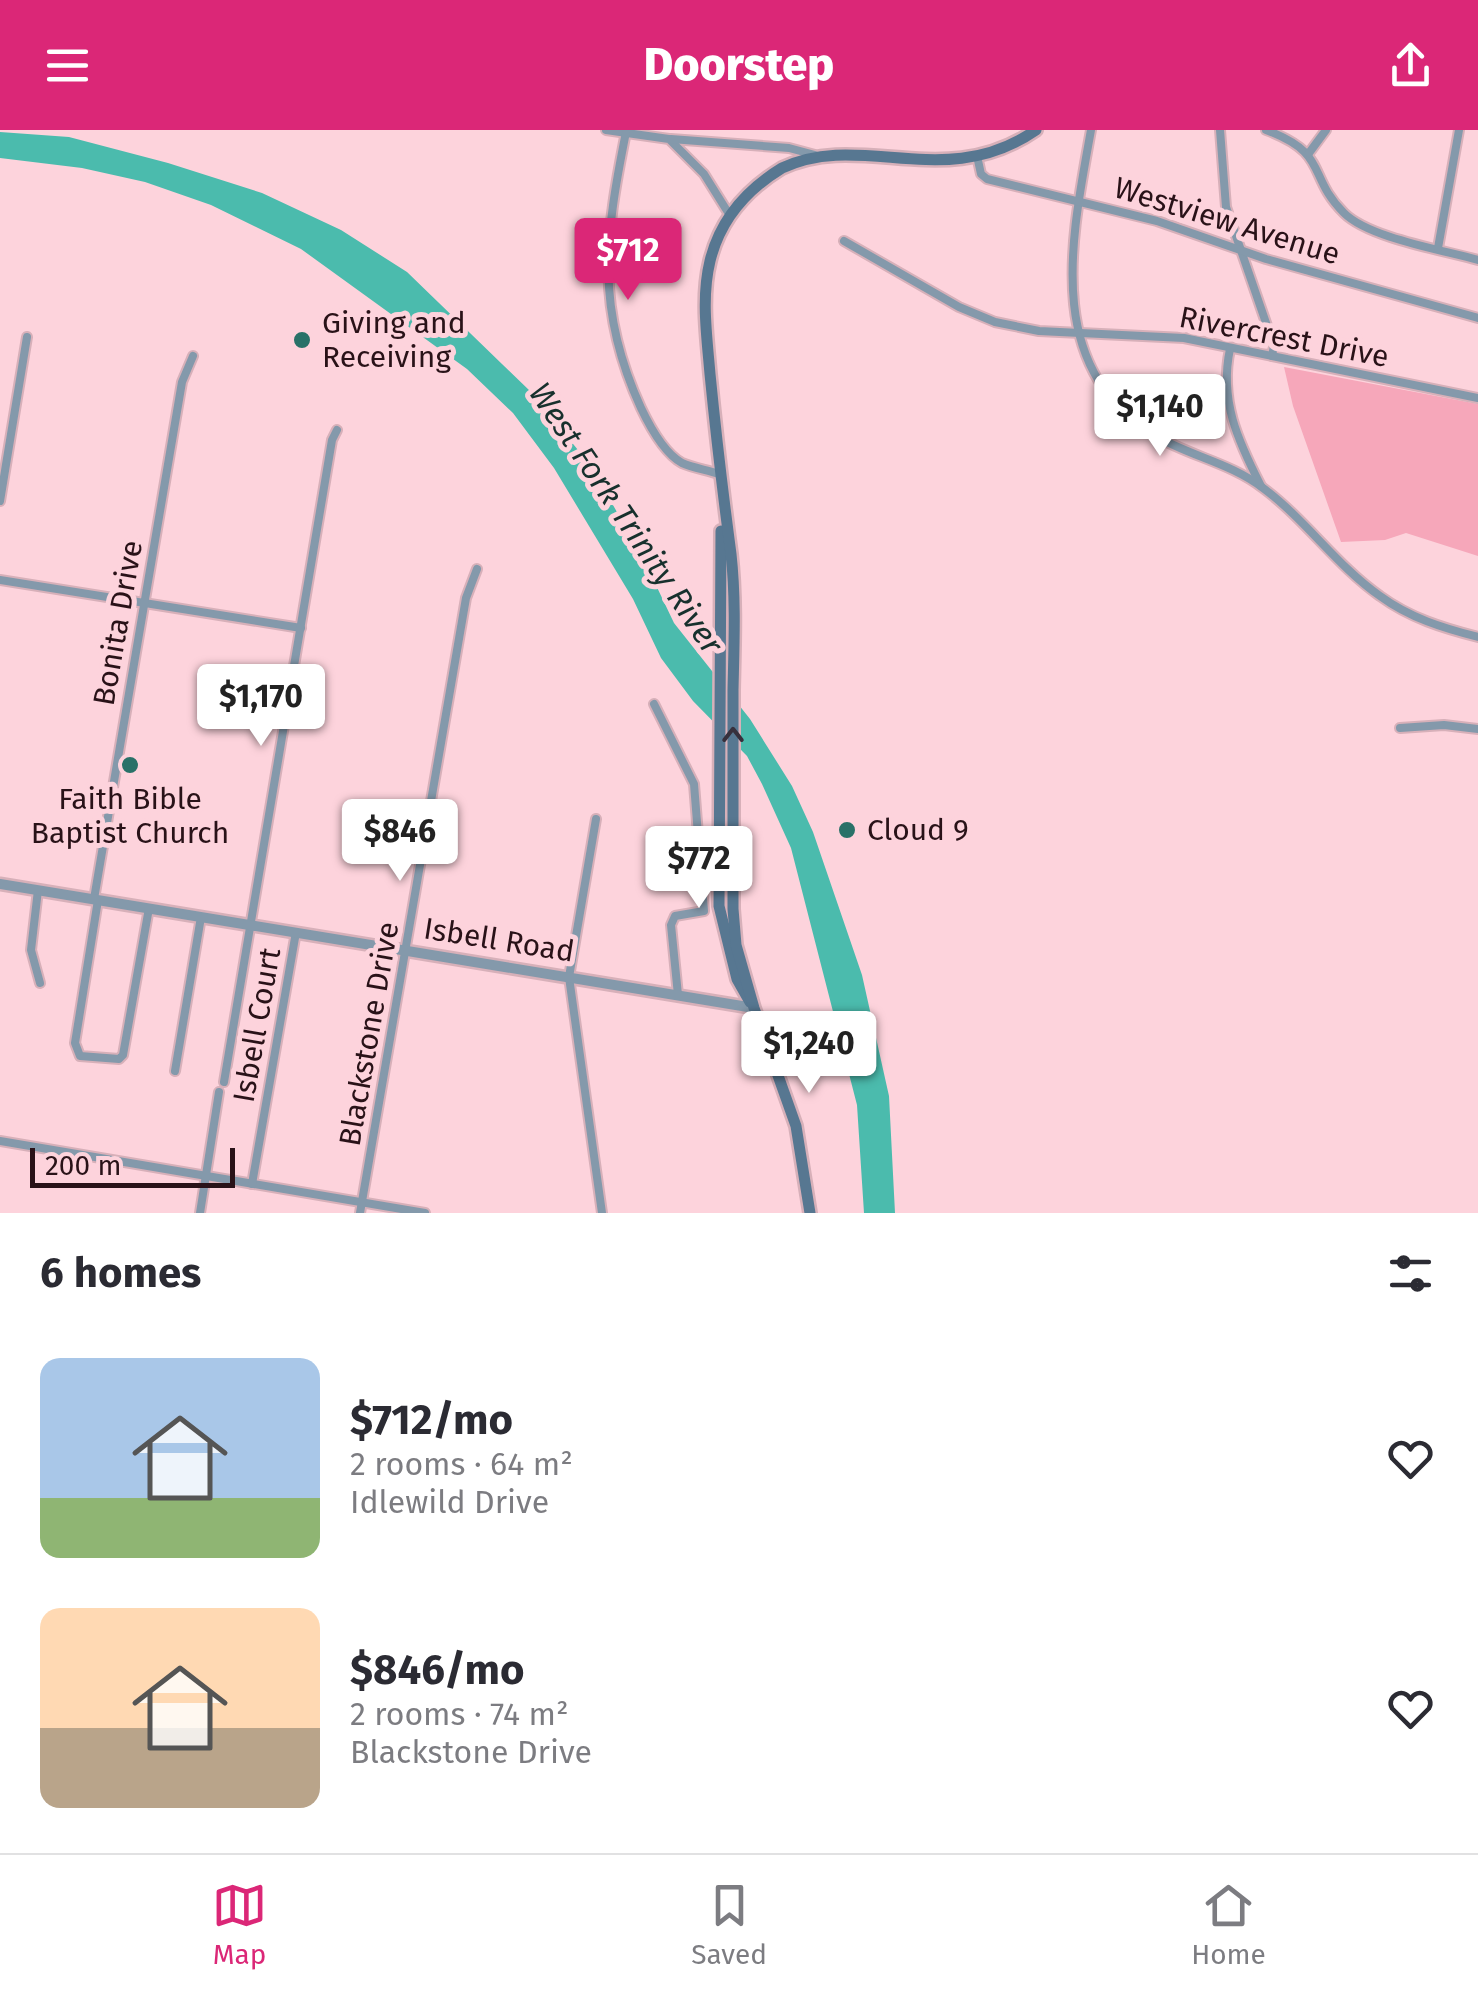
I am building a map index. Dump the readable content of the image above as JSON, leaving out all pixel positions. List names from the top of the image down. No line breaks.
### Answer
{"streets":{"street":["Westview Avenue","Rivercrest Drive","Bonita Drive","Isbell Road","Isbell Court","Blackstone Drive"]},"crossings":[["Bonita Drive","Isbell Road"],["Isbell Road","Isbell Court"],["Isbell Road","Blackstone Drive"]],"water":["West Fork Trinity River"],"places":["Giving and Receiving","Faith Bible Baptist Church","Cloud 9"],"scale_bar":"200 m","page":{"header":"Doorstep","price":["$712","$1,140","$1,170","$846","$772","$1,240"],"scale":"200 m","heading":"6 homes","list":[{"name":"$712/mo","note":"2 rooms · 64 m² · Idlewild Drive"},{"name":"$846/mo","note":"2 rooms · 74 m² · Blackstone Drive"}],"tabs":["Map","Saved","Home"]}}
